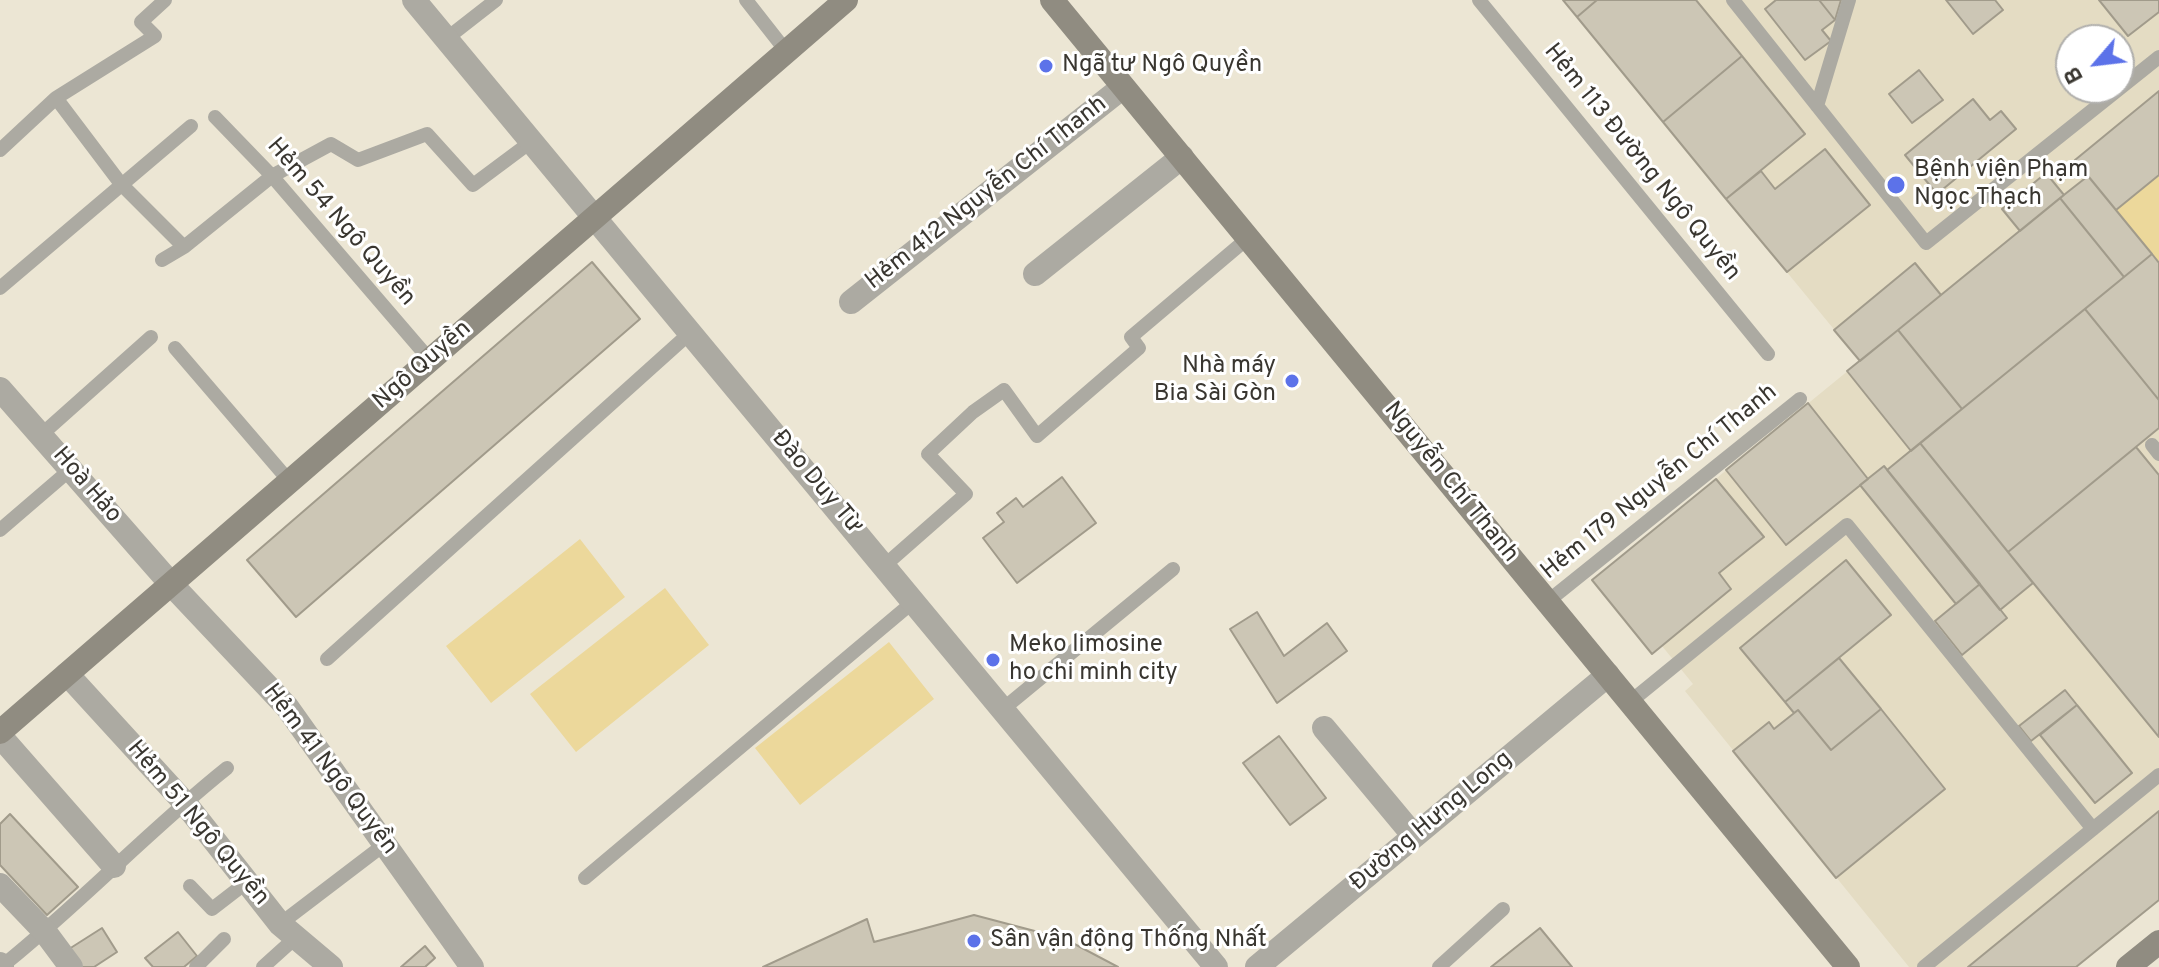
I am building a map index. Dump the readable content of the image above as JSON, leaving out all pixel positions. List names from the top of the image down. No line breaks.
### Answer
{"streets":{"main road":["Ngô Quyền","Nguyễn Chí Thanh"],"street":["Hẻm 412 Nguyễn Chí Thanh","Đào Duy Từ","Hoà Hảo","Hẻm 41 Ngô Quyền","Đường Hưng Long","Hẻm 51 Ngô Quyền"],"lane":["Hẻm 113 Đường Ngô Quyền","Hẻm 54 Ngô Quyền","Hẻm 179 Nguyễn Chí Thanh"]},"crossings":[["Hẻm 412 Nguyễn Chí Thanh","Nguyễn Chí Thanh"],["Hẻm 54 Ngô Quyền","Ngô Quyền"],["Ngô Quyền","Đào Duy Từ"],["Ngô Quyền","Hoà Hảo"],["Ngô Quyền","Hẻm 41 Ngô Quyền"],["Ngô Quyền","Hẻm 51 Ngô Quyền"],["Nguyễn Chí Thanh","Hẻm 179 Nguyễn Chí Thanh"],["Nguyễn Chí Thanh","Đường Hưng Long"],["Hoà Hảo","Hẻm 41 Ngô Quyền"]],"places":["Ngã tư Ngô Quyền","Bệnh viện Phạm Ngọc Thạch","Nhà máy Bia Sài Gòn","Meko limosine ho chi minh city","Sân vận động Thống Nhất"],"north":"bottom left"}
